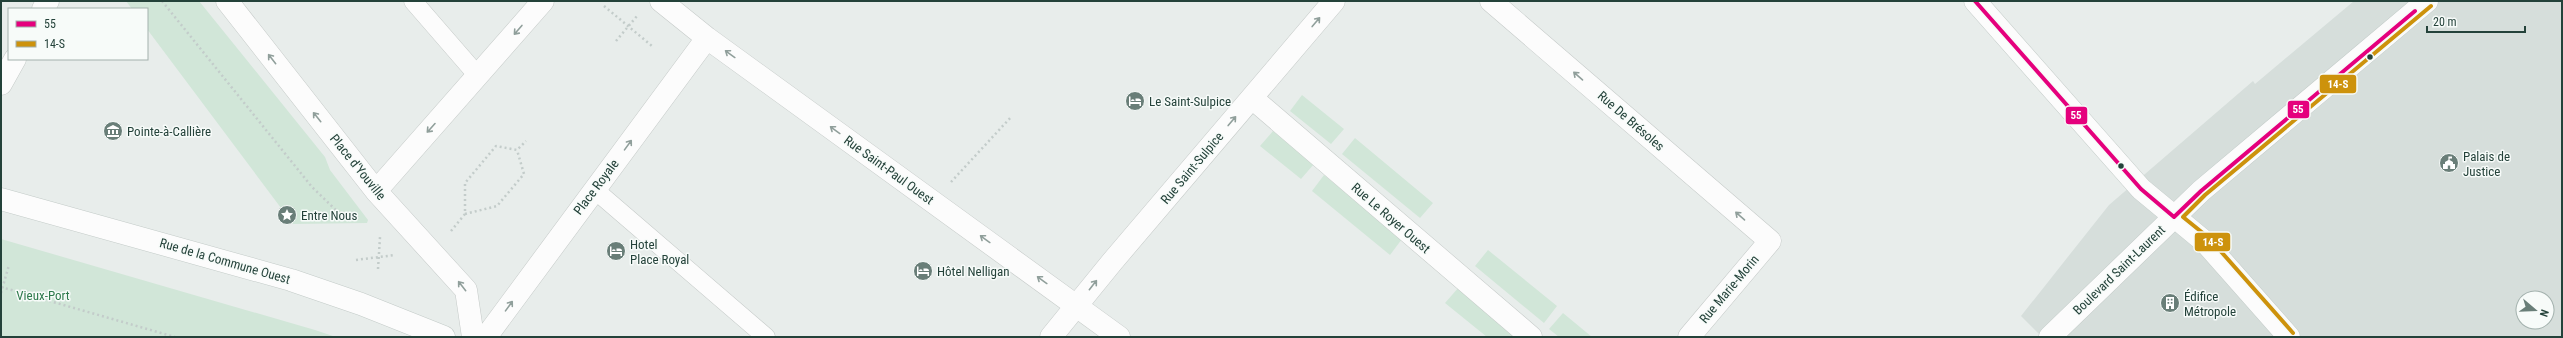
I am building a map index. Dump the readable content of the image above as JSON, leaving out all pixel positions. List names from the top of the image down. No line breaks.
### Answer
{"streets":{"street":["Rue De Brésoles","Place d'Youville","Rue Saint-Sulpice","Rue Saint-Paul Ouest","Place Royale","Rue Le Royer Ouest","Rue de la Commune Ouest","Boulevard Saint-Laurent","Rue Marie-Morin"]},"crossings":[["Rue De Brésoles","Rue Marie-Morin"],["Rue Saint-Sulpice","Rue Saint-Paul Ouest"],["Rue Saint-Sulpice","Rue Le Royer Ouest"],["Rue Saint-Paul Ouest","Place Royale"]],"one_way":["Rue De Brésoles","Place d'Youville","Rue Saint-Sulpice","Rue Saint-Paul Ouest"],"parks":["Vieux-Port"],"places":{"hotel":["Le Saint-Sulpice","Hotel Place Royal","Hôtel Nelligan"],"museum":["Pointe-à-Callière"],"public building":["Palais de Justice"],"place":["Entre Nous"],"building":["Édifice Métropole"]},"lines":["transit line 55","transit line 14-S"],"legend":["55","14-S"],"scale_bar":"20 m","north":"right"}
